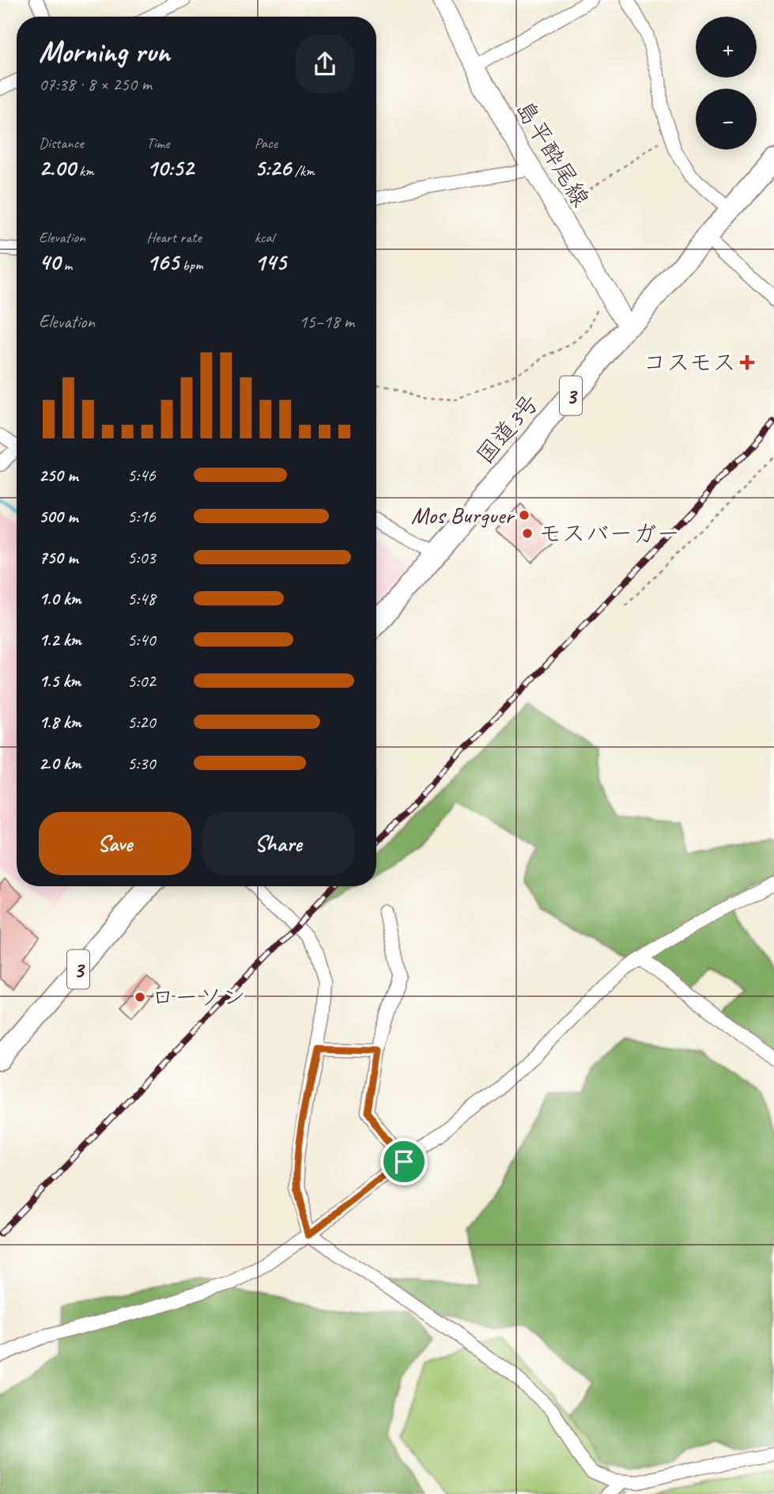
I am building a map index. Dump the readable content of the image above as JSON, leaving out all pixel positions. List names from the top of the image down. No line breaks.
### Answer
{"streets":{"highway":["3","国道3号"],"main road":["島平酔尾線"]},"crossings":[["島平酔尾線","国道3号"]],"places":{"health":["コスモス"],"other":["Mos Burguer","モスバーガー","ローソン"]},"page":{"map_buttons":["+","−"],"heading":["Morning run","07:38 · 8 × 250 m"],"stats":[["Distance","2.00 km"],["Time","10:52"],["Pace","5:26 /km"],["Elevation","40 m"],["Heart rate","165 bpm"],["kcal","145"]],"chart":["Elevation","15–18 m"],"list":[{"name":"250 m","note":"5:46"},{"name":"500 m","note":"5:16"},{"name":"750 m","note":"5:03"},{"name":"1.0 km","note":"5:48"},{"name":"1.2 km","note":"5:40"},{"name":"1.5 km","note":"5:02"},{"name":"1.8 km","note":"5:20"},{"name":"2.0 km","note":"5:30"}],"buttons":["Save","Share"]}}
